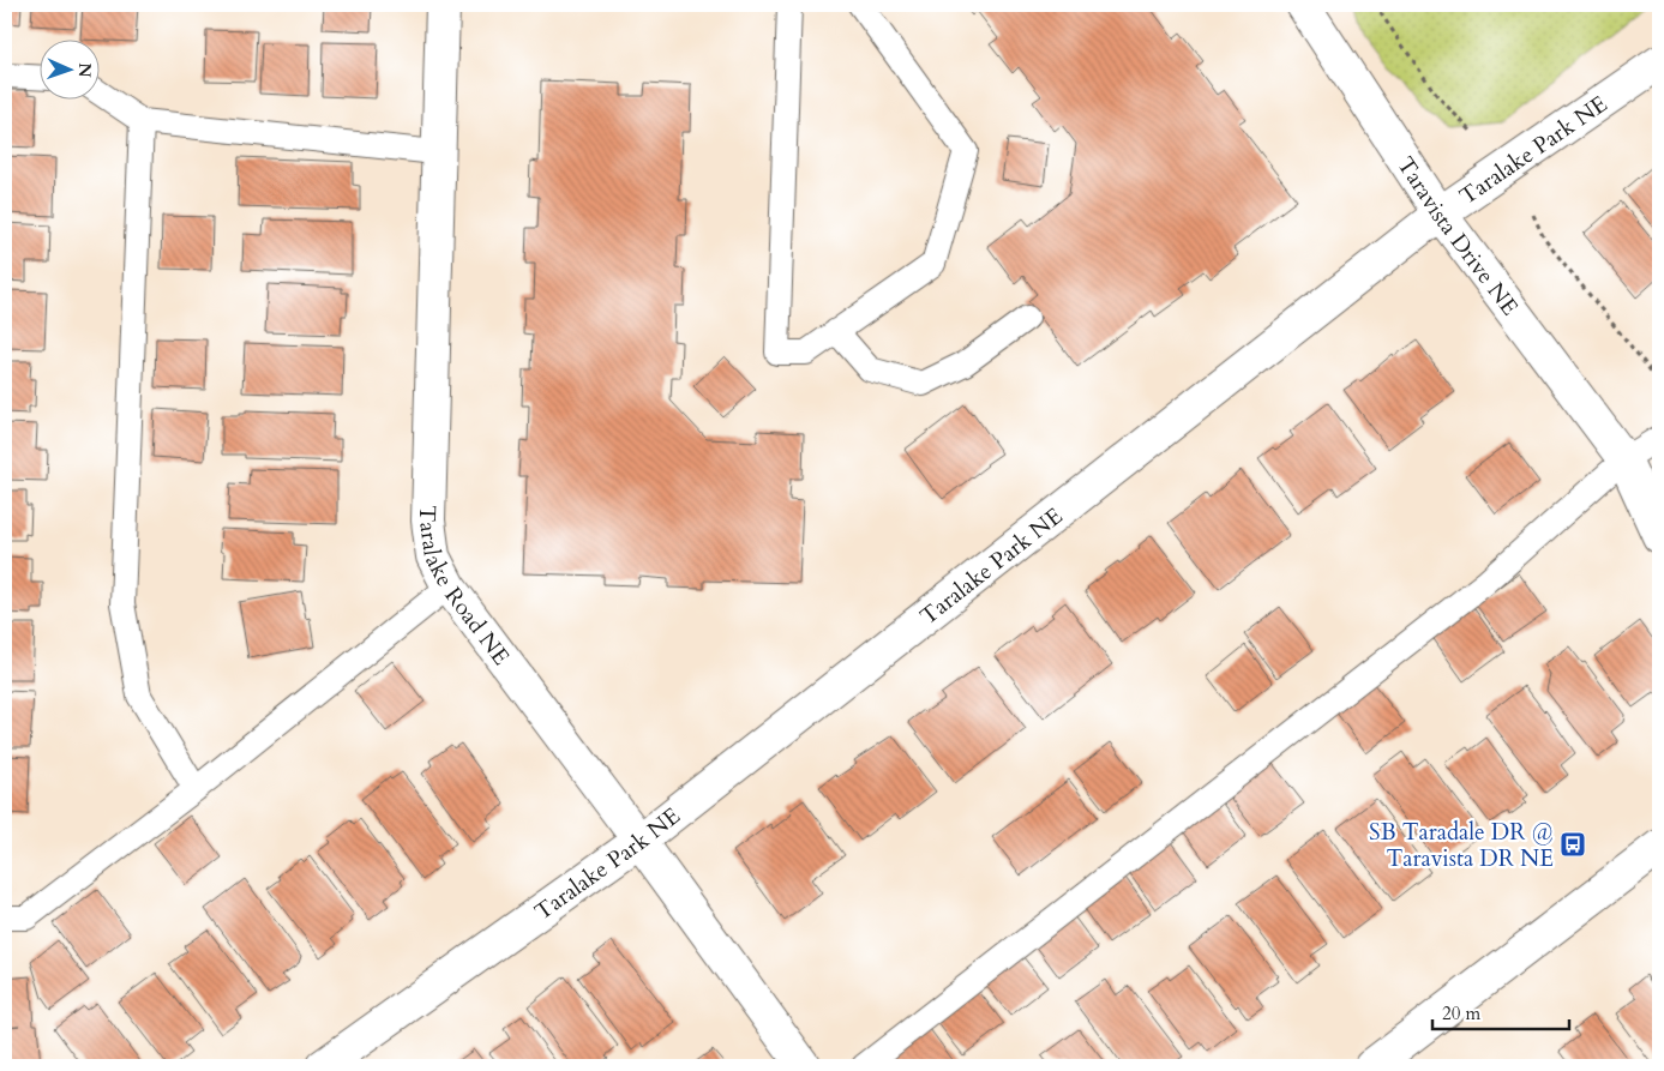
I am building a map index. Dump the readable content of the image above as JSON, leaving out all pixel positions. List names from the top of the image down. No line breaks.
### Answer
{"streets":{"street":["Taralake Park NE","Taravista Drive NE","Taralake Road NE"]},"crossings":[["Taralake Park NE","Taravista Drive NE"],["Taralake Park NE","Taralake Road NE"]],"places":{"bus stop":["SB Taradale DR @ Taravista DR NE"]},"scale_bar":"20 m","north":"right"}
